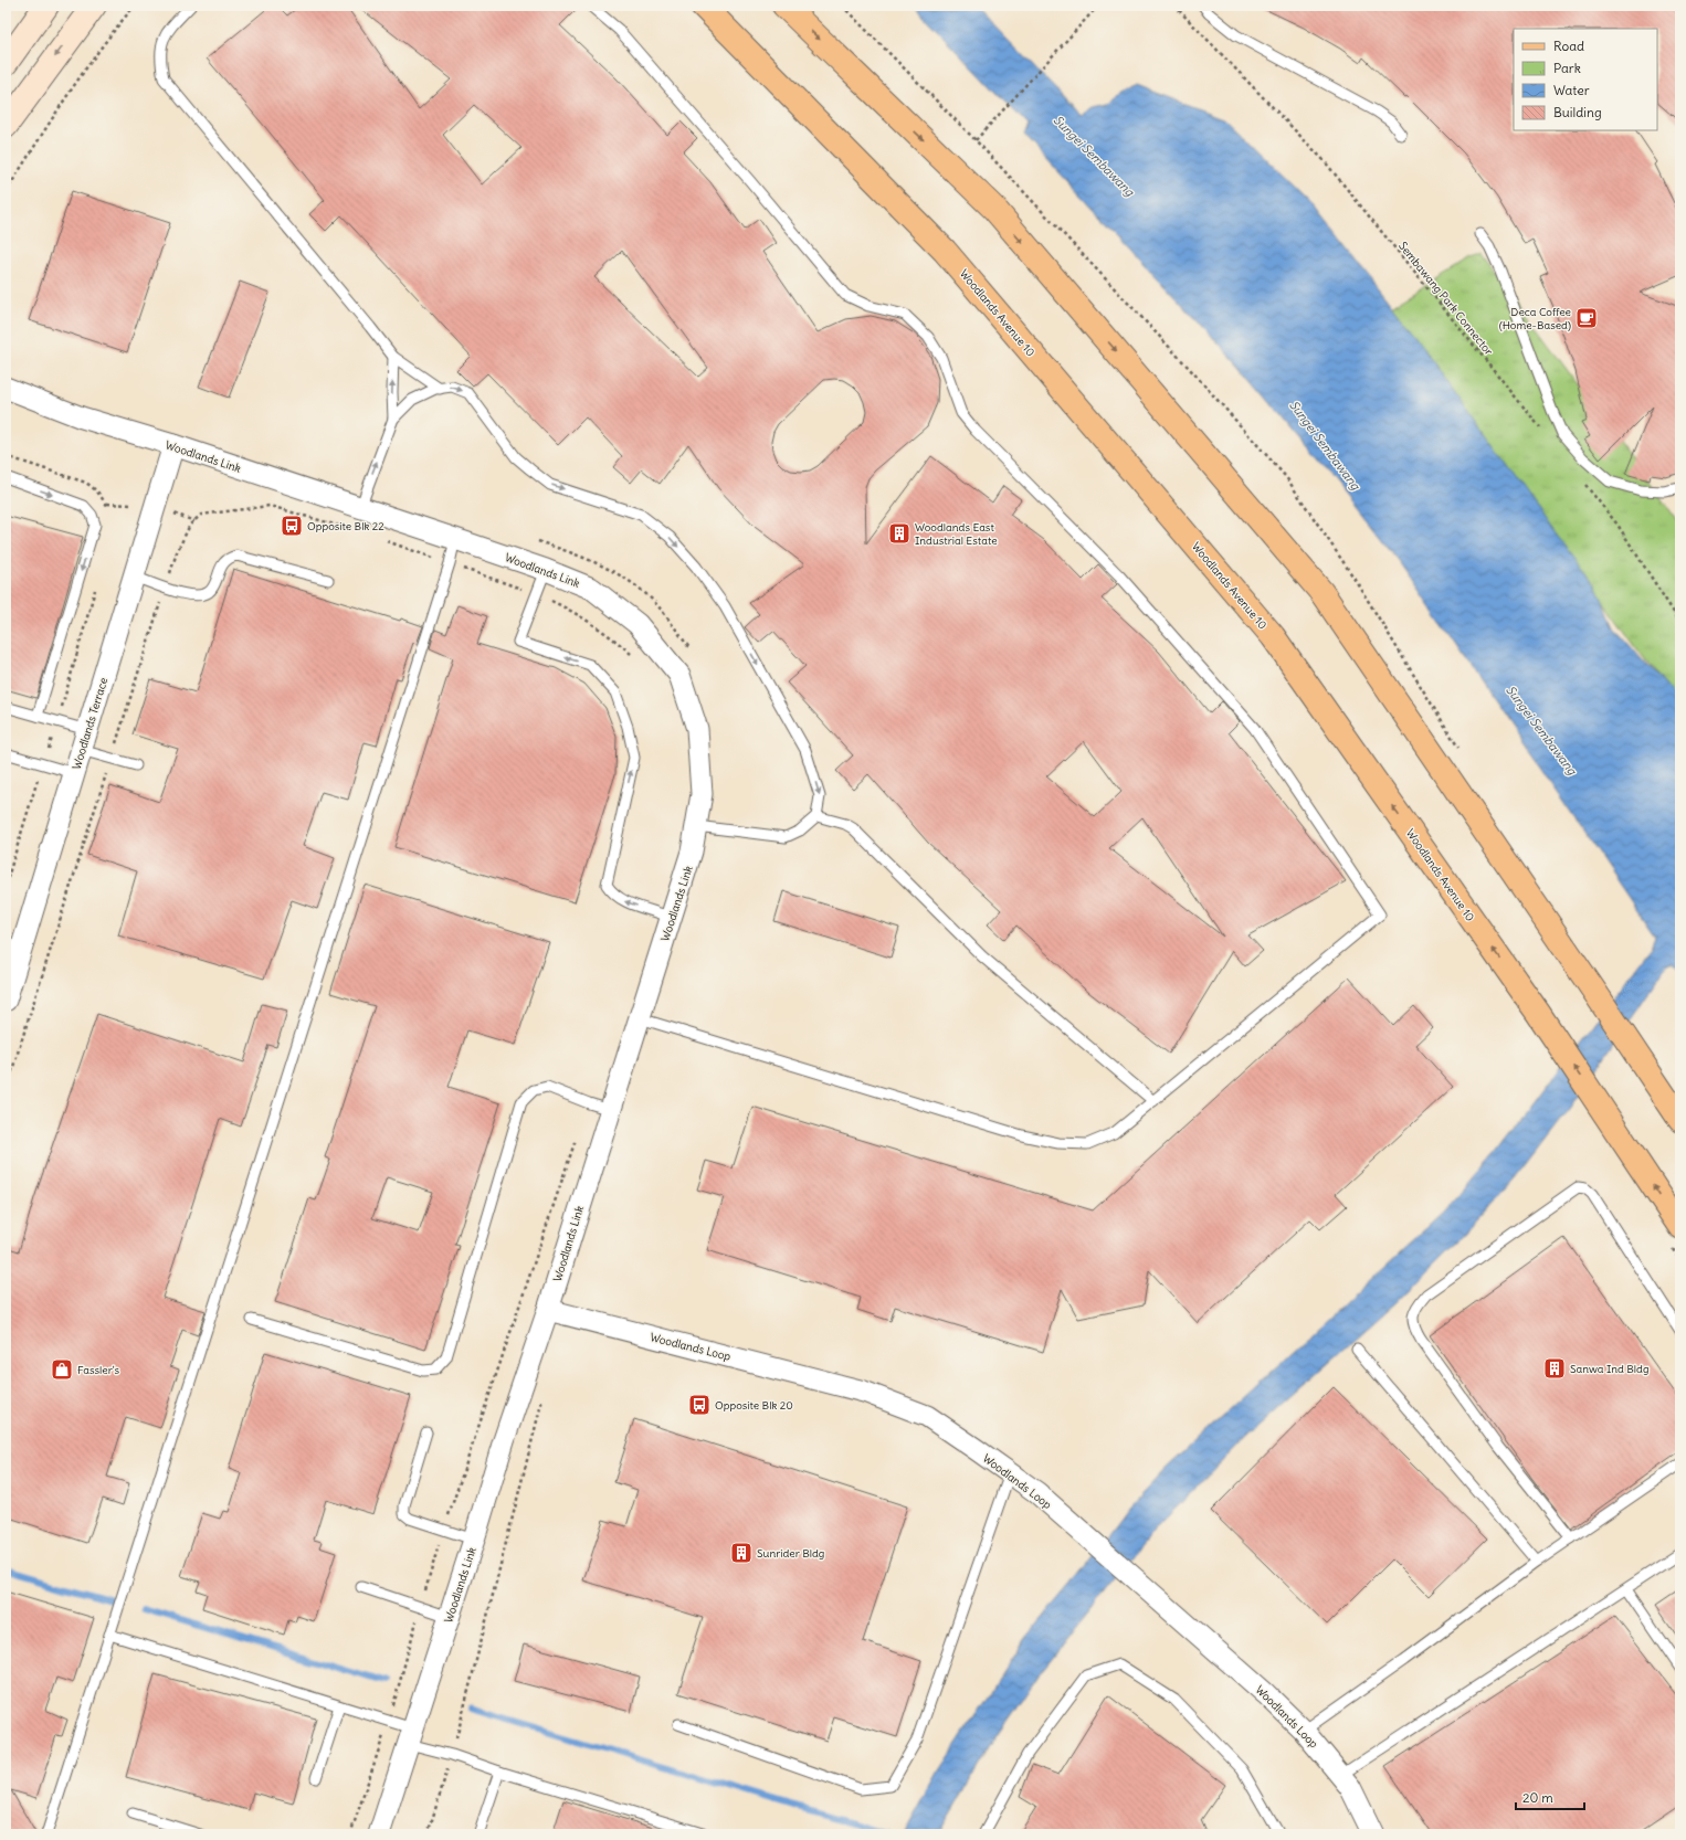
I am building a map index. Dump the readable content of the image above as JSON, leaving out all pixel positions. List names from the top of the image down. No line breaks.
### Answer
{"streets":{"main road":["Woodlands Avenue 10"],"street":["Woodlands Link","Woodlands Terrace","Woodlands Loop"],"path":["Sembawang Park Connector"]},"crossings":[["Woodlands Link","Woodlands Terrace"],["Woodlands Link","Woodlands Loop"]],"water":["Sungei Sembawang"],"places":{"cafe":["Deca Coffee (Home-Based)"],"bus stop":["Opposite Blk 22","Opposite Blk 20"],"building":["Woodlands East Industrial Estate","Sanwa Ind Bldg","Sunrider Bldg"],"shop":["Fassler's"]},"legend":["Road","Park","Water","Building"],"scale_bar":"20 m"}
